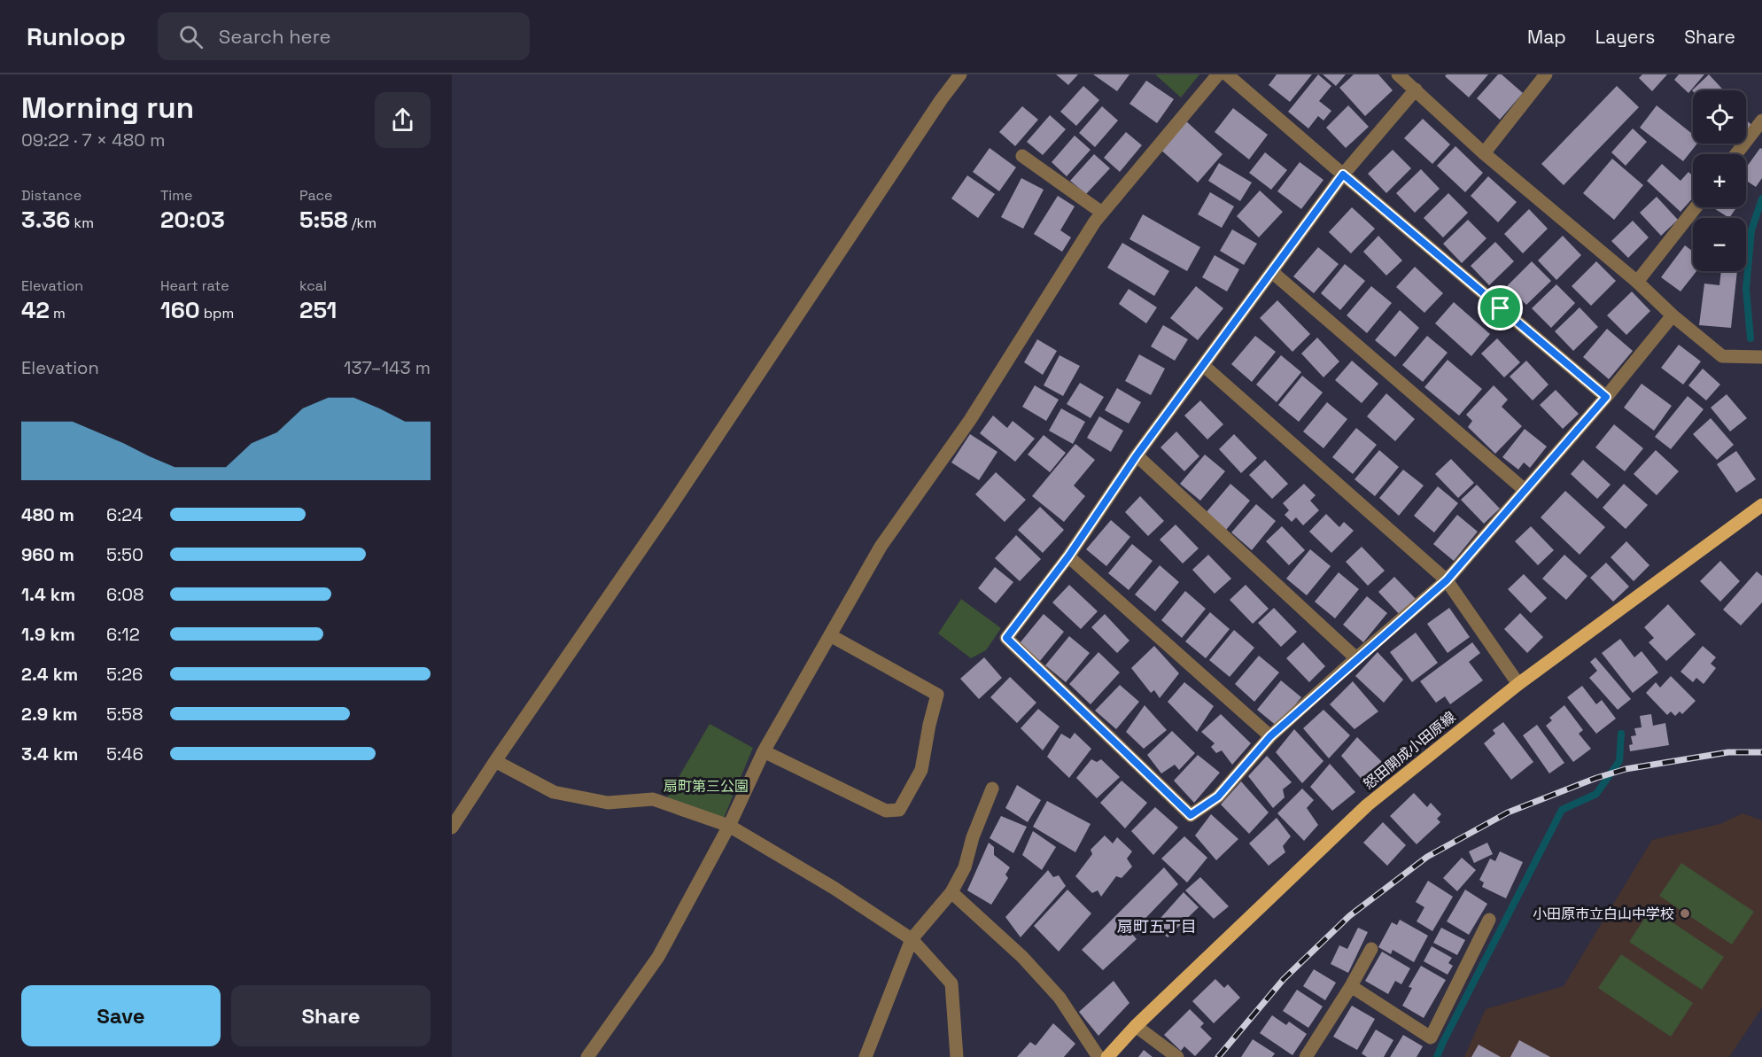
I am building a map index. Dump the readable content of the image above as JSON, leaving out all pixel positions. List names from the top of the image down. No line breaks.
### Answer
{"streets":{"main road":["怒田開成小田原線"]},"districts":["扇町五丁目"],"parks":["扇町第三公園"],"places":["小田原市立白山中学校"],"page":{"header":"Runloop","search":"Search here","nav":["Map","Layers","Share"],"heading":["Morning run","09:22 · 7 × 480 m"],"map_buttons":["+","−"],"stats":[["Distance","3.36 km"],["Time","20:03"],["Pace","5:58 /km"],["Elevation","42 m"],["Heart rate","160 bpm"],["kcal","251"]],"chart":["Elevation","137–143 m"],"list":[{"name":"480 m","note":"6:24"},{"name":"960 m","note":"5:50"},{"name":"1.4 km","note":"6:08"},{"name":"1.9 km","note":"6:12"},{"name":"2.4 km","note":"5:26"},{"name":"2.9 km","note":"5:58"},{"name":"3.4 km","note":"5:46"}],"buttons":["Save","Share"]}}
